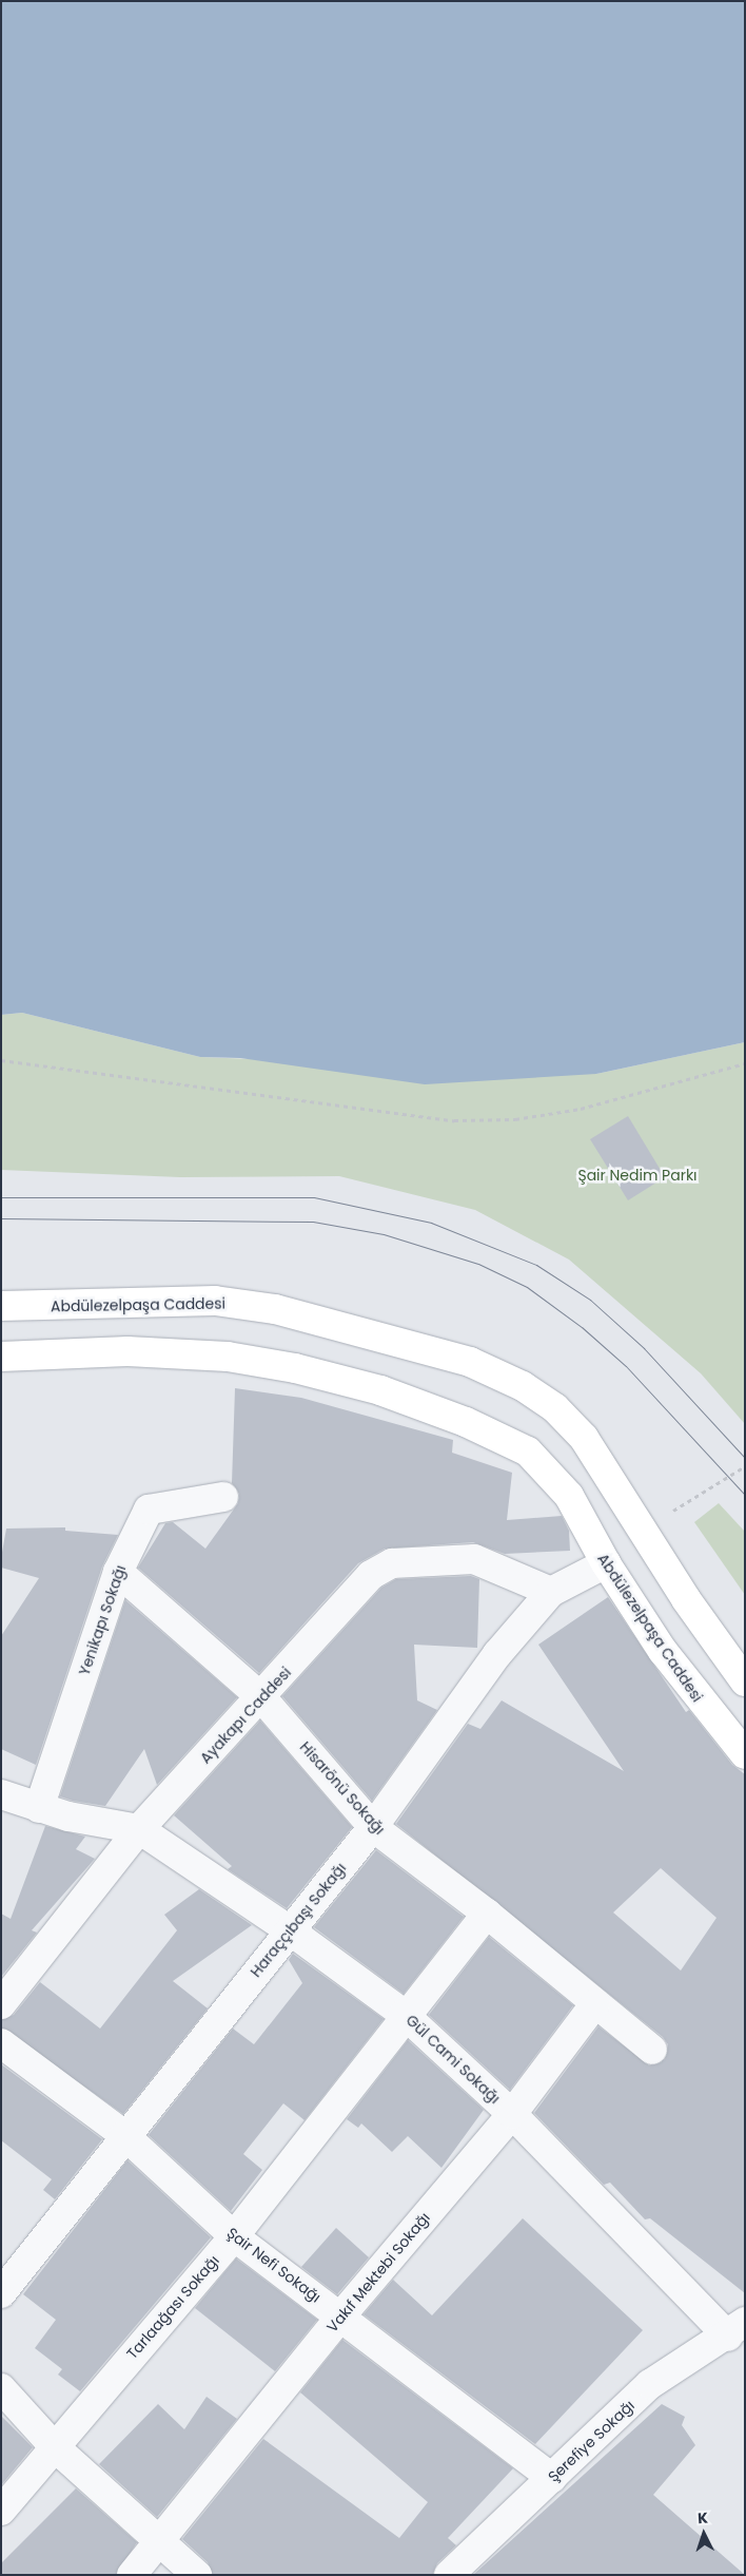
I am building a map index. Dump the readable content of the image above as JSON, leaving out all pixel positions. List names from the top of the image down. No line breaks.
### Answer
{"streets":{"main road":["Abdülezelpaşa Caddesi"],"street":["Yenikapı Sokağı","Ayakapı Caddesi","Hisarönü Sokağı","Haraççıbaşı Sokağı","Gül Cami Sokağı","Şair Nefi Sokağı","Vakıf Mektebi Sokağı","Tarlaağası Sokağı","Şerefiye Sokağı"]},"crossings":[["Abdülezelpaşa Caddesi","Haraççıbaşı Sokağı"],["Yenikapı Sokağı","Hisarönü Sokağı"],["Ayakapı Caddesi","Hisarönü Sokağı"],["Ayakapı Caddesi","Haraççıbaşı Sokağı"],["Ayakapı Caddesi","Gül Cami Sokağı"],["Hisarönü Sokağı","Haraççıbaşı Sokağı"],["Hisarönü Sokağı","Vakıf Mektebi Sokağı"],["Hisarönü Sokağı","Tarlaağası Sokağı"],["Haraççıbaşı Sokağı","Gül Cami Sokağı"],["Haraççıbaşı Sokağı","Şair Nefi Sokağı"],["Gül Cami Sokağı","Vakıf Mektebi Sokağı"],["Gül Cami Sokağı","Tarlaağası Sokağı"],["Gül Cami Sokağı","Şerefiye Sokağı"],["Şair Nefi Sokağı","Vakıf Mektebi Sokağı"],["Şair Nefi Sokağı","Tarlaağası Sokağı"],["Şair Nefi Sokağı","Şerefiye Sokağı"]],"parks":["Şair Nedim Parkı"],"north":"top"}
